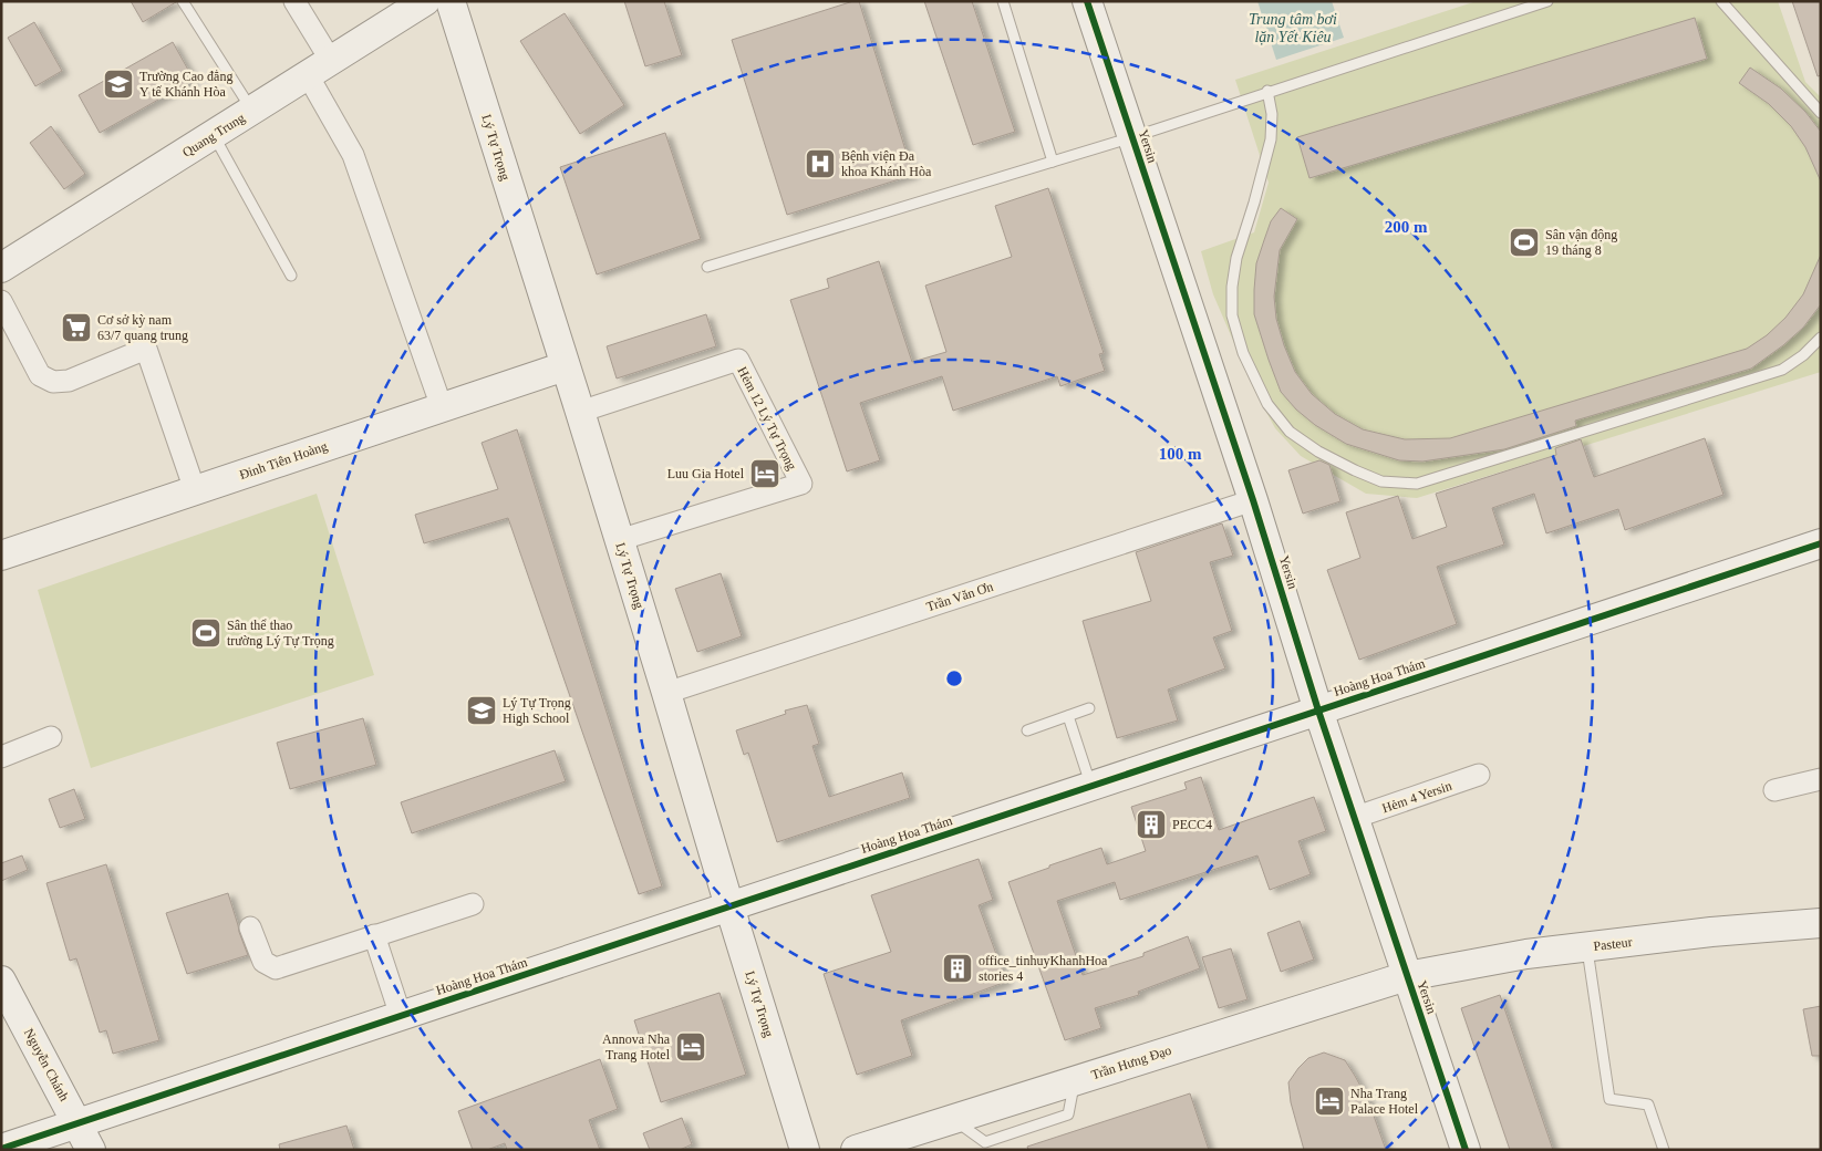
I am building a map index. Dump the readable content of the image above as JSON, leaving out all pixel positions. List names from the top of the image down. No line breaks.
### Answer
{"streets":{"street":["Quang Trung","Yersin","Lý Tự Trọng","Hẻm 12 Lý Tự Trọng","Đinh Tiên Hoàng","Trần Văn Ơn","Hoàng Hoa Thám","Hẻm 4 Yersin","Pasteur","Trần Hưng Đạo","Nguyễn Chánh"]},"crossings":[["Yersin","Trần Văn Ơn"],["Yersin","Hoàng Hoa Thám"],["Yersin","Hẻm 4 Yersin"],["Yersin","Pasteur"],["Yersin","Trần Hưng Đạo"],["Lý Tự Trọng","Hẻm 12 Lý Tự Trọng"],["Lý Tự Trọng","Đinh Tiên Hoàng"],["Lý Tự Trọng","Trần Văn Ơn"],["Lý Tự Trọng","Hoàng Hoa Thám"],["Hoàng Hoa Thám","Nguyễn Chánh"],["Pasteur","Trần Hưng Đạo"]],"water":["Trung tâm bơi lặn Yết Kiêu"],"places":{"school or university":["Trường Cao đẳng Y tế Khánh Hòa","Lý Tự Trọng High School"],"hospital":["Bệnh viện Đa khoa Khánh Hòa"],"sports":["Sân vận động 19 tháng 8","Sân thể thao trường Lý Tự Trọng"],"supermarket":["Cơ sở kỳ nam 63/7 quang trung"],"hotel":["Luu Gia Hotel","Annova Nha Trang Hotel","Nha Trang Palace Hotel"],"building":["PECC4","office_tinhuyKhanhHoa stories 4"]},"rings":["200 m","100 m"]}
